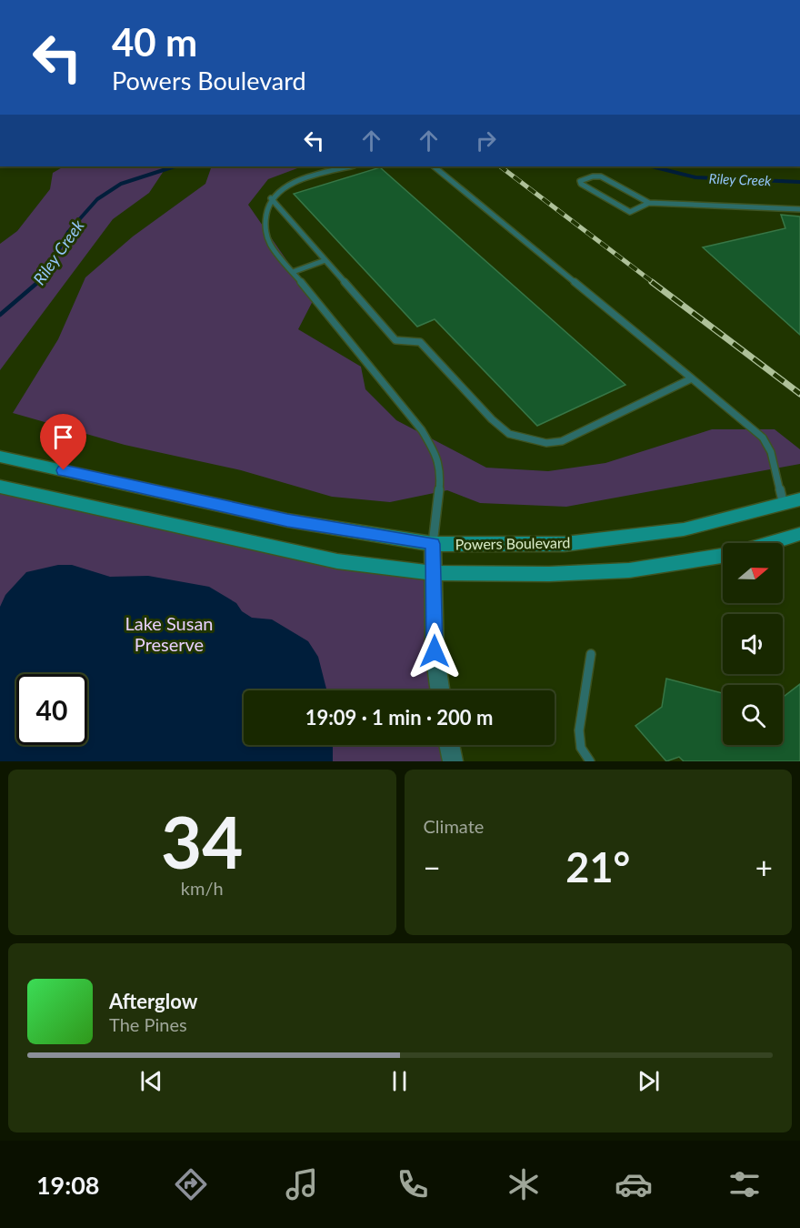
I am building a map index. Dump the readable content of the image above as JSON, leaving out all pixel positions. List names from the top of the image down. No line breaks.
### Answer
{"streets":{"main road":["Powers Boulevard"]},"water":["Riley Creek"],"parks":["Lake Susan Preserve"],"north":"right","page":{"turn":["40 m","Powers Boulevard"],"limit":"40","trip":"19:09 · 1 min · 200 m","tile":[["34","km/h"],"Climate"],"heat":["−","21°","+"],"song":["Afterglow","The Pines"],"tabs":"19:08"}}
